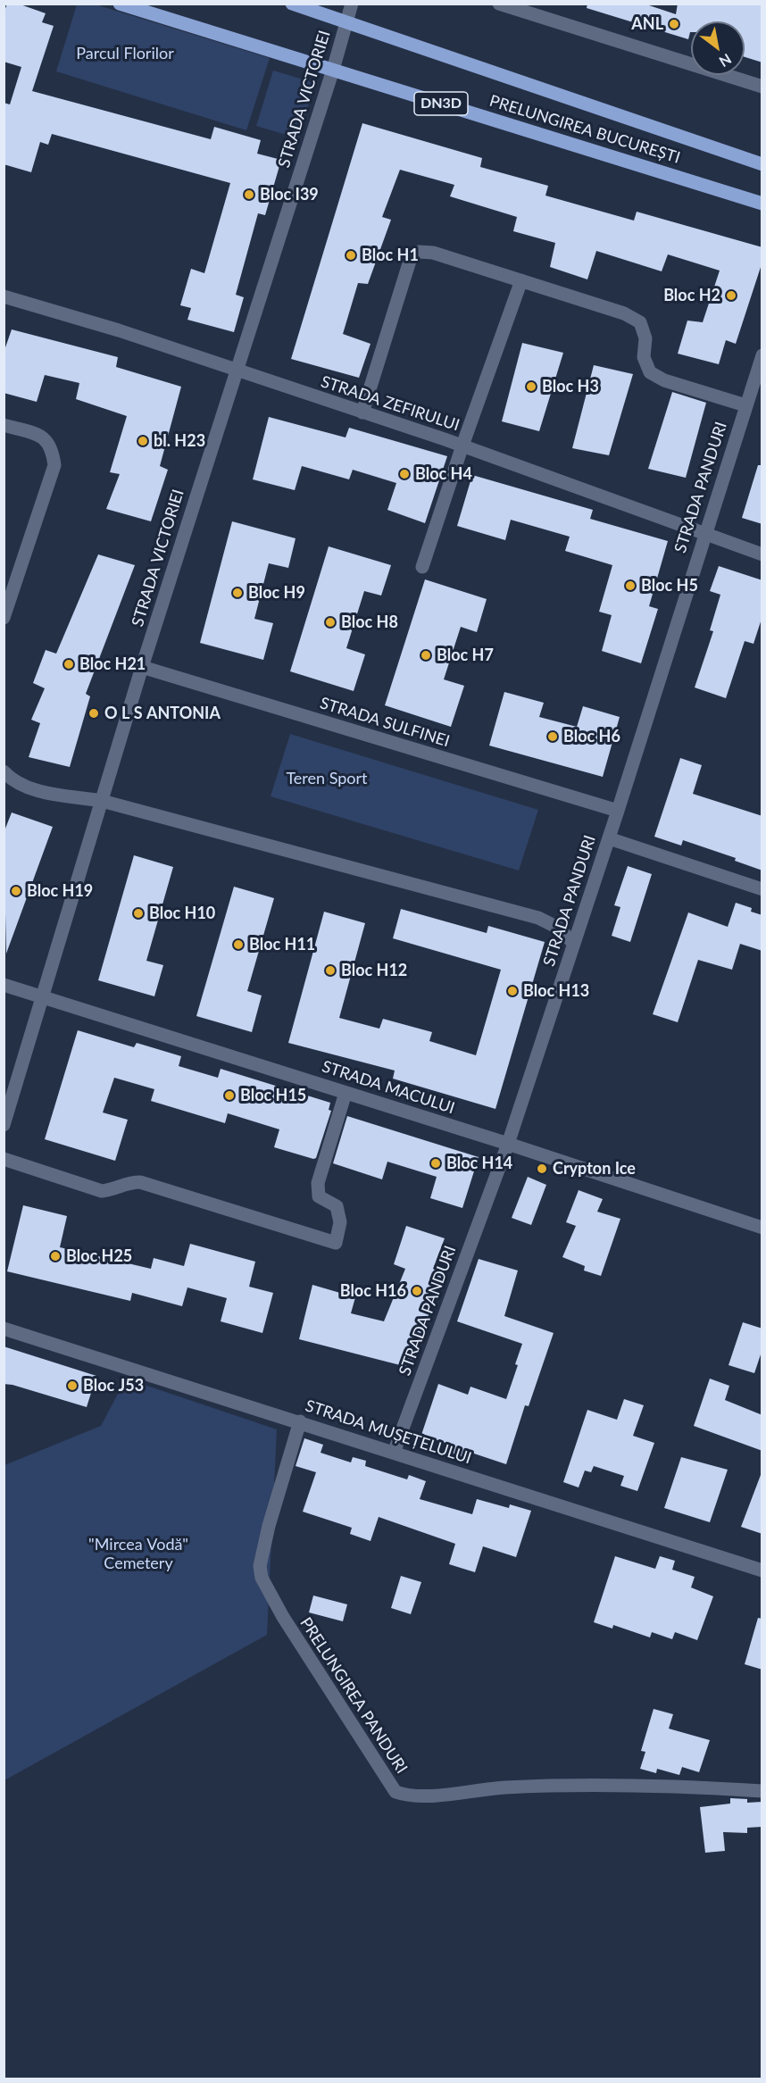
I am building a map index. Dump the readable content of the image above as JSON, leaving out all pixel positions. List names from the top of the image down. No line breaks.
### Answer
{"streets":{"main road":["DN3D","PRELUNGIREA BUCUREȘTI"],"street":["STRADA VICTORIEI","STRADA ZEFIRULUI","STRADA PANDURI","STRADA SULFINEI","STRADA MACULUI","STRADA MUȘEȚELULUI","PRELUNGIREA PANDURI"]},"crossings":[["STRADA VICTORIEI","PRELUNGIREA BUCUREȘTI"],["STRADA VICTORIEI","STRADA ZEFIRULUI"],["STRADA VICTORIEI","STRADA SULFINEI"],["STRADA VICTORIEI","STRADA MACULUI"],["STRADA ZEFIRULUI","STRADA PANDURI"],["STRADA PANDURI","STRADA SULFINEI"],["STRADA PANDURI","STRADA MACULUI"],["STRADA PANDURI","STRADA MUȘEȚELULUI"],["STRADA MUȘEȚELULUI","PRELUNGIREA PANDURI"]],"parks":["Parcul Florilor","Teren Sport","\"Mircea Vodă\" Cemetery"],"places":["ANL","Bloc I39","Bloc H1","Bloc H2","Bloc H3","bl. H23","Bloc H4","Bloc H5","Bloc H9","Bloc H8","Bloc H7","Bloc H21","O L S ANTONIA","Bloc H6","Bloc H19","Bloc H10","Bloc H11","Bloc H12","Bloc H13","Bloc H15","Bloc H14","Crypton Ice","Bloc H25","Bloc H16","Bloc J53"],"north":"bottom right"}
